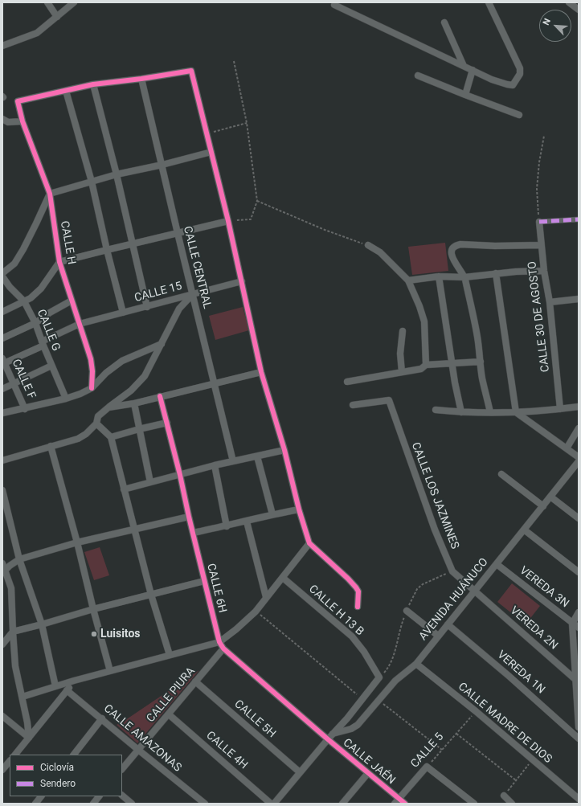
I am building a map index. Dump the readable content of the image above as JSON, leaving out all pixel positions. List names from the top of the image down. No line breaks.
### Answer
{"streets":{"street":["CALLE H","CALLE CENTRAL","CALLE 15","CALLE 30 DE AGOSTO","CALLE G","CALLE F","CALLE LOS JAZMINES","VEREDA 3N","CALLE 6H","AVENIDA HUÁNUCO","CALLE H 13 B","VEREDA 2N","VEREDA 1N","CALLE PIURA","CALLE 5H","CALLE MADRE DE DIOS","CALLE AMAZONAS","CALLE 4H","CALLE 5","CALLE JAÉN"]},"crossings":[["CALLE H","CALLE 15"],["CALLE CENTRAL","CALLE 15"],["CALLE 15","CALLE G"],["CALLE 15","CALLE F"],["CALLE LOS JAZMINES","AVENIDA HUÁNUCO"],["CALLE LOS JAZMINES","VEREDA 2N"],["VEREDA 3N","AVENIDA HUÁNUCO"],["CALLE 6H","CALLE PIURA"],["CALLE 6H","CALLE JAÉN"],["AVENIDA HUÁNUCO","VEREDA 2N"],["AVENIDA HUÁNUCO","VEREDA 1N"],["AVENIDA HUÁNUCO","CALLE MADRE DE DIOS"],["CALLE PIURA","CALLE 5H"],["CALLE PIURA","CALLE AMAZONAS"],["CALLE PIURA","CALLE 4H"],["CALLE MADRE DE DIOS","CALLE 5"],["CALLE 5","CALLE JAÉN"]],"places":["Luisitos"],"legend":["Ciclovía","Sendero"],"north":"top left"}
